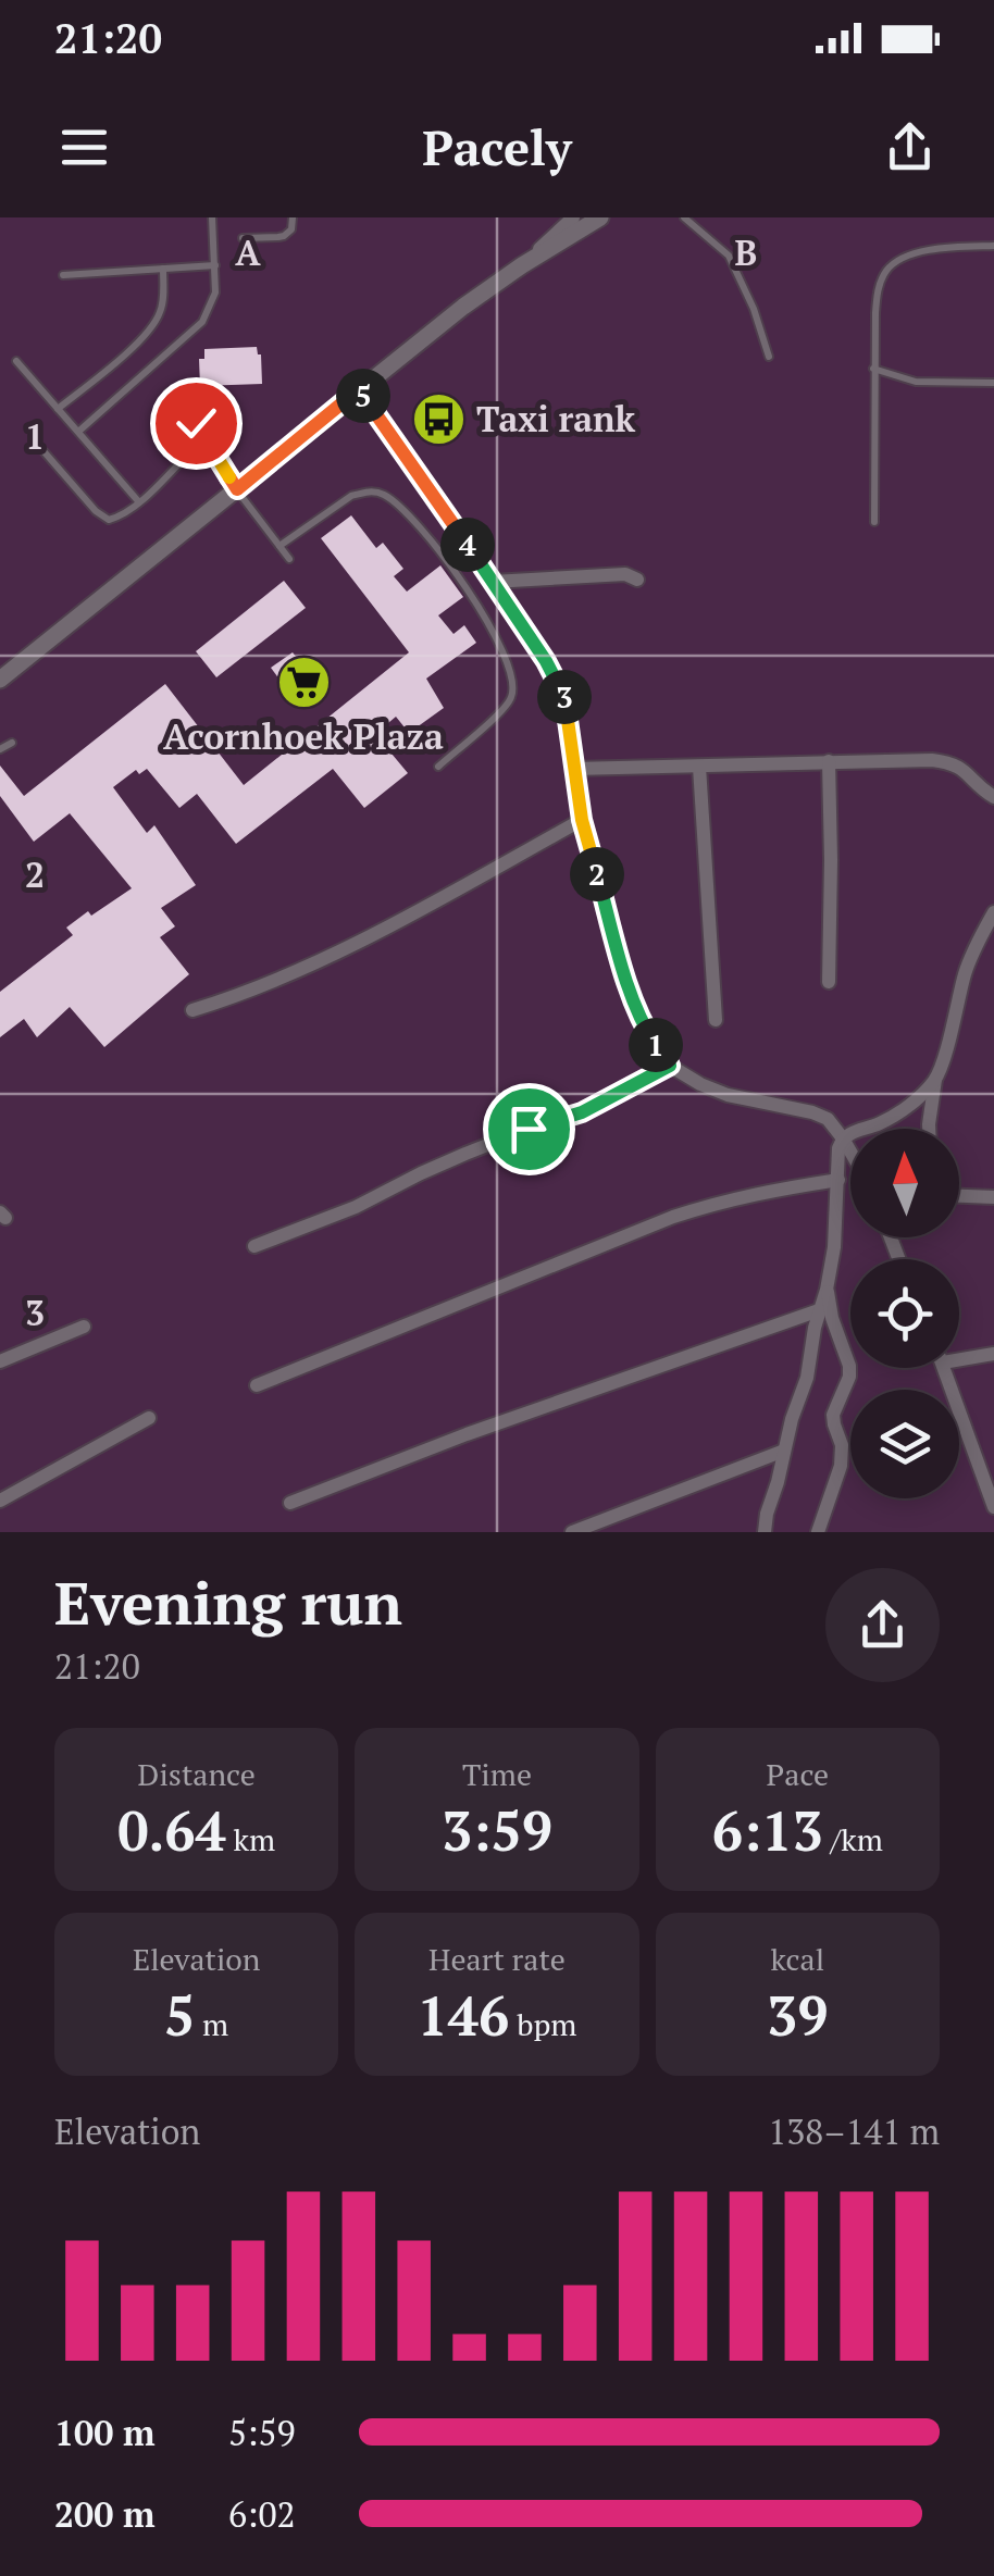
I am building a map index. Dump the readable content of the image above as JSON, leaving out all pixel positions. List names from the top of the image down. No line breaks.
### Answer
{"places":{"bus stop":["Taxi rank"],"supermarket":["Acornhoek Plaza"]},"north":"top","page":{"status":"21:20","header":"Pacely","pins":["5","4","3","2","1"],"heading":["Evening run","21:20"],"stats":[["Distance","0.64 km"],["Time","3:59"],["Pace","6:13 /km"],["Elevation","5 m"],["Heart rate","146 bpm"],["kcal","39"]],"chart":["Elevation","138–141 m"],"list":[{"name":"100 m","note":"5:59"},{"name":"200 m","note":"6:02"}]},"grid":{"columns":["A","B"],"rows":["1","2","3"]}}
